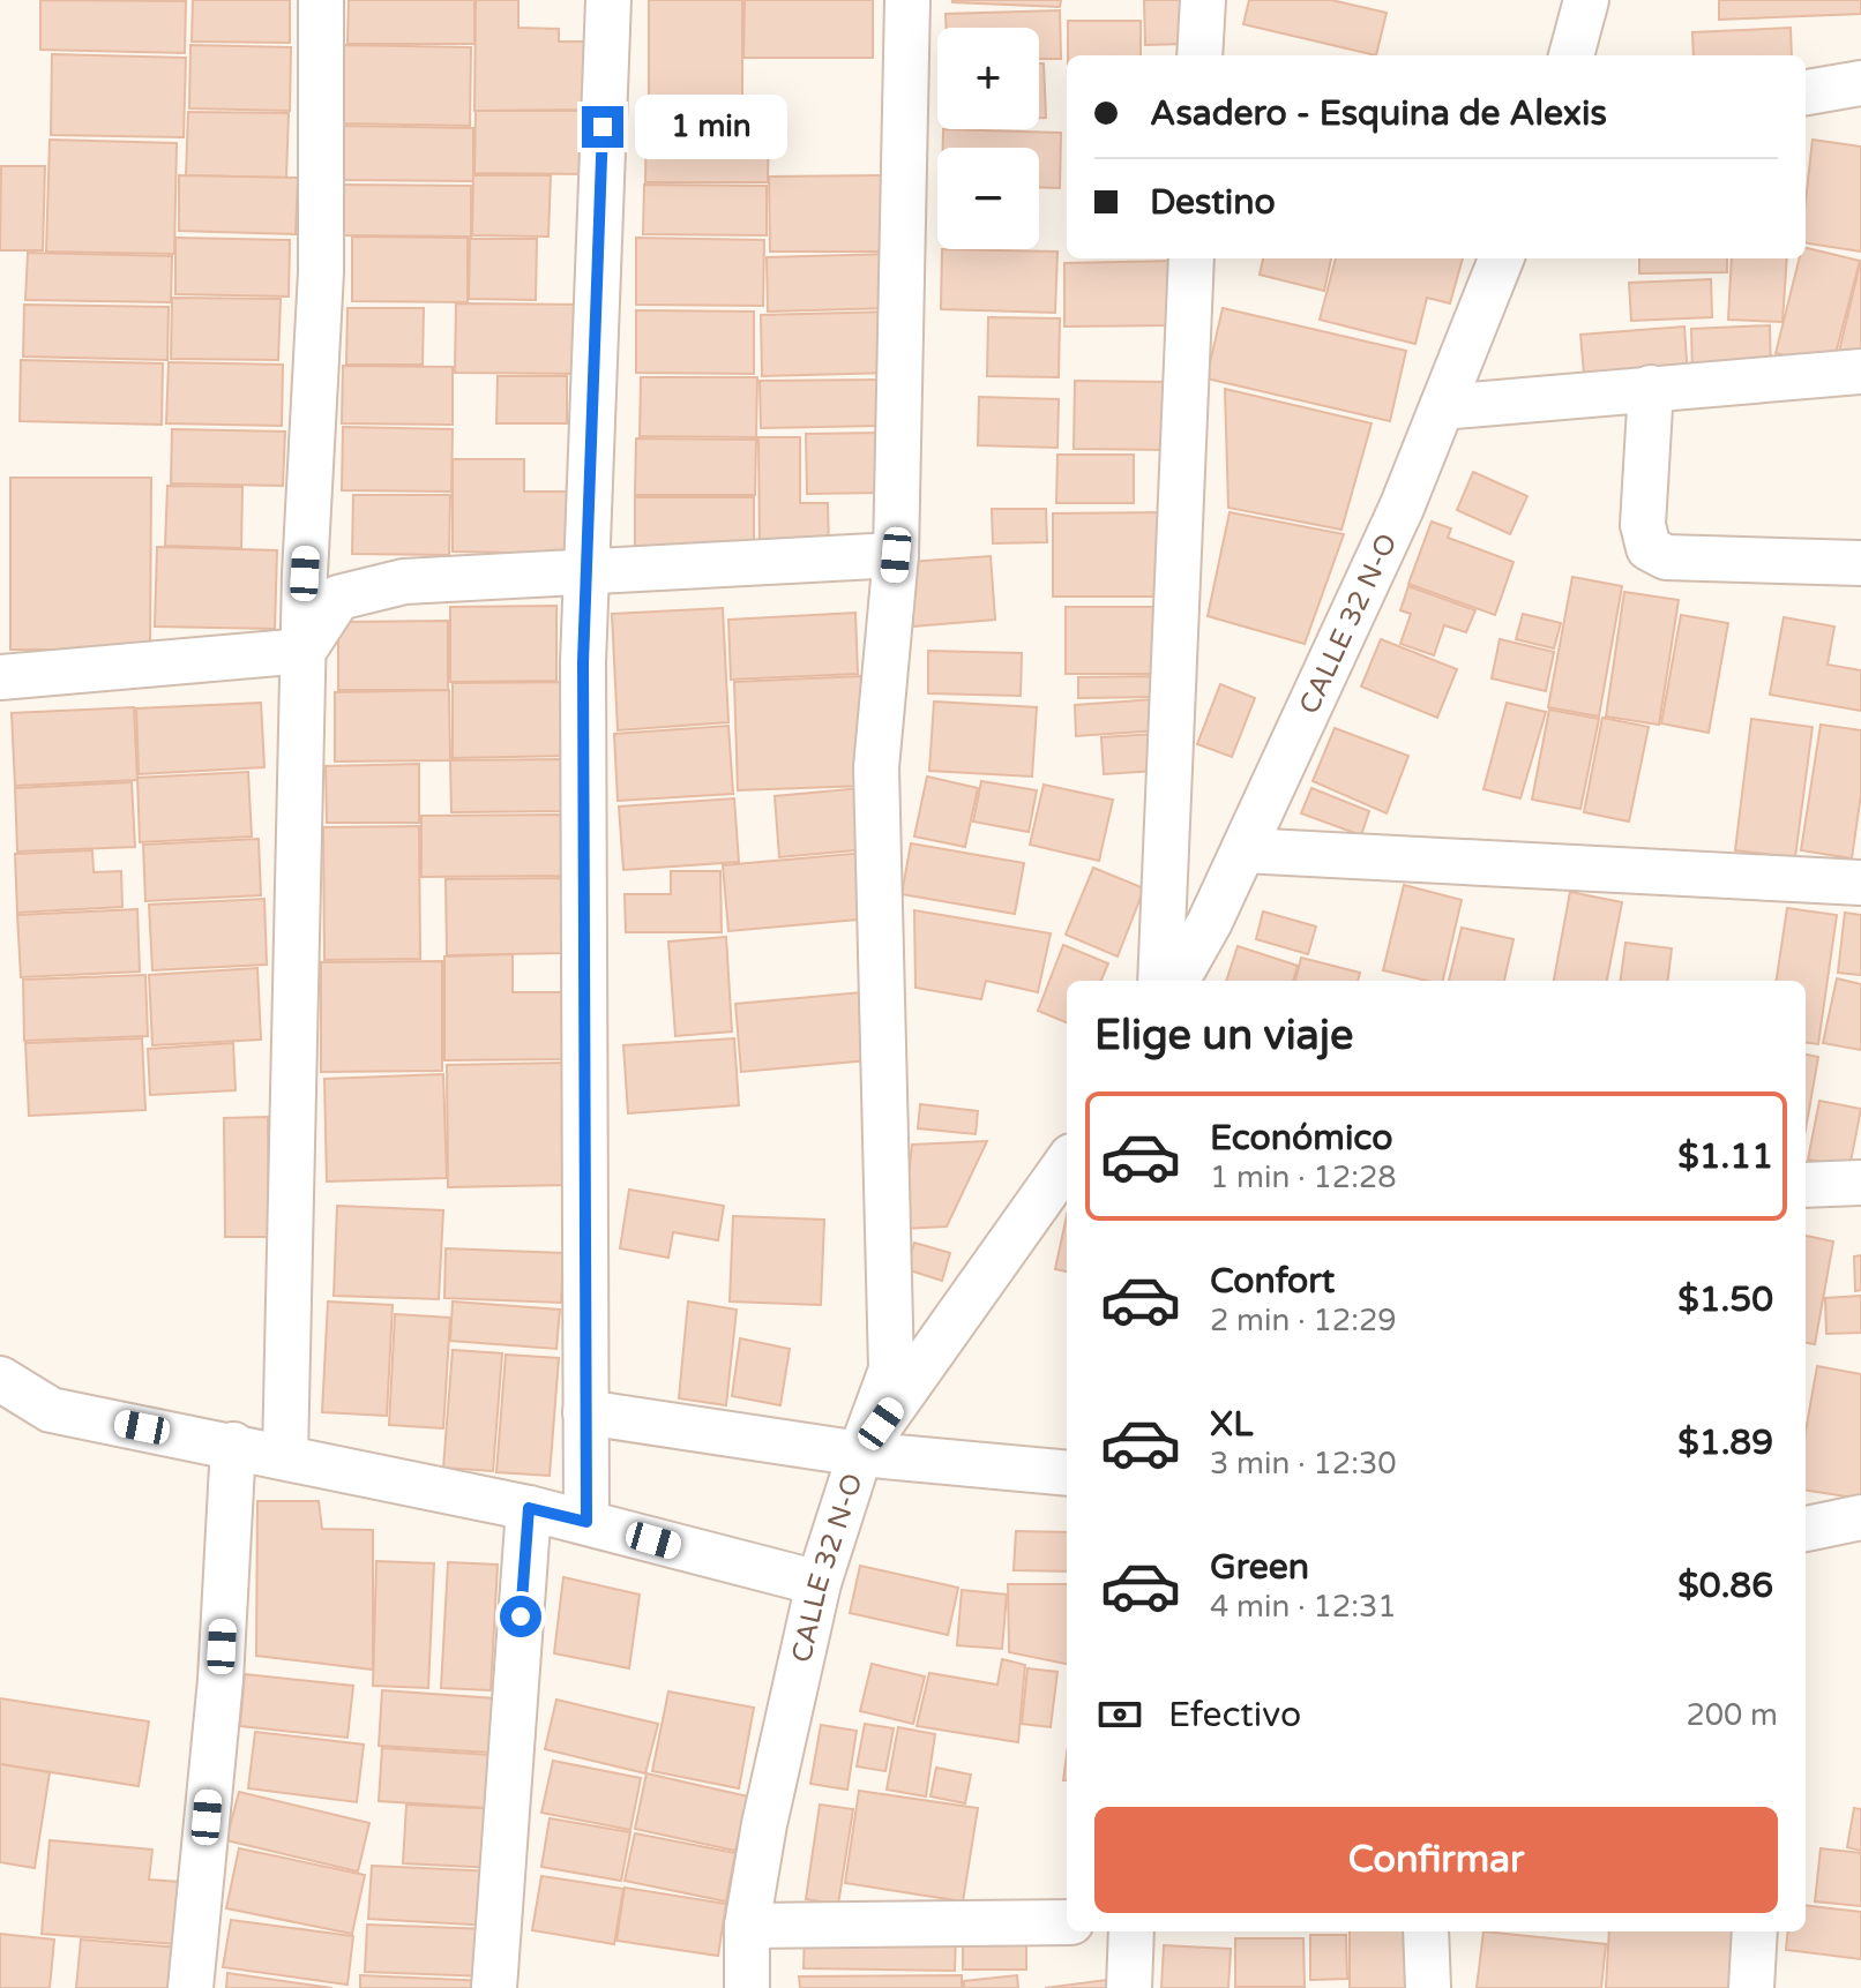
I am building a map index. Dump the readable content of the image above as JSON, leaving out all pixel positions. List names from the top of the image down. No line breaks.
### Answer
{"streets":{"street":["CALLE 32 N-O"]},"page":{"map_buttons":["+","−"],"banner":["Asadero - Esquina de Alexis","Destino"],"bubble":"1 min","heading":"Elige un viaje","list":[{"name":"Económico","note":"1 min · 12:28","value":"$1.11"},{"name":"Confort","note":"2 min · 12:29","value":"$1.50"},{"name":"XL","note":"3 min · 12:30","value":"$1.89"},{"name":"Green","note":"4 min · 12:31","value":"$0.86"}],"pay":["Efectivo","200 m"],"buttons":"Confirmar"}}
